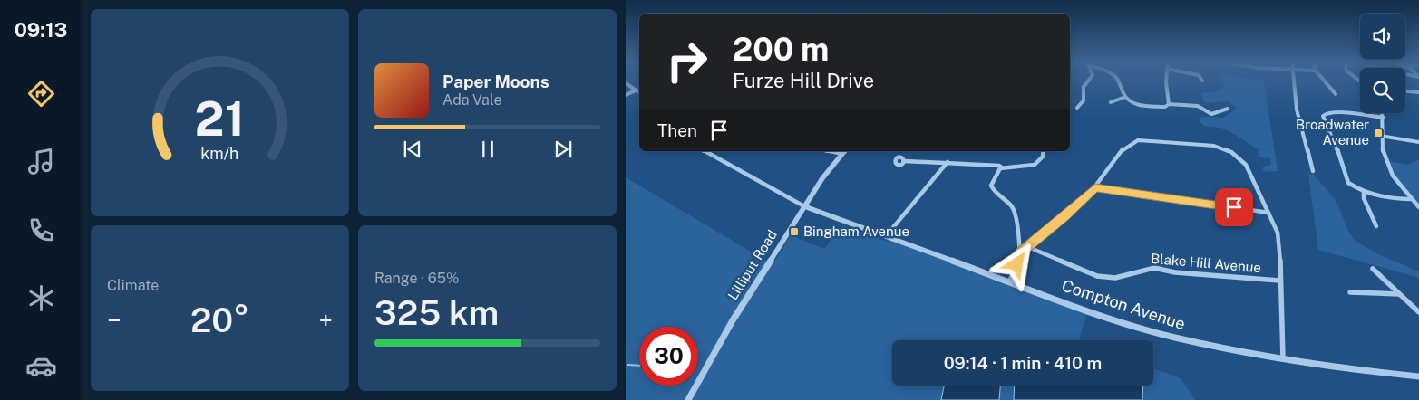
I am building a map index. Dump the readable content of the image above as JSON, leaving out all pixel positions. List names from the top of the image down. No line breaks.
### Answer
{"streets":{"street":["Blake Hill Avenue","Lilliput Road","Compton Avenue"]},"crossings":[["Lilliput Road","Compton Avenue"]],"places":{"transit":["Broadwater Avenue","Bingham Avenue"]},"page":{"tabs":"09:13","turn":["200 m","Furze Hill Drive"],"song":["Paper Moons","Ada Vale"],"then":"Then","tile":["Climate",["Range · 65%","325 km"]],"heat":["−","20°","+"],"limit":"30","trip":"09:14 · 1 min · 410 m","gauge":["21","km/h"]}}
